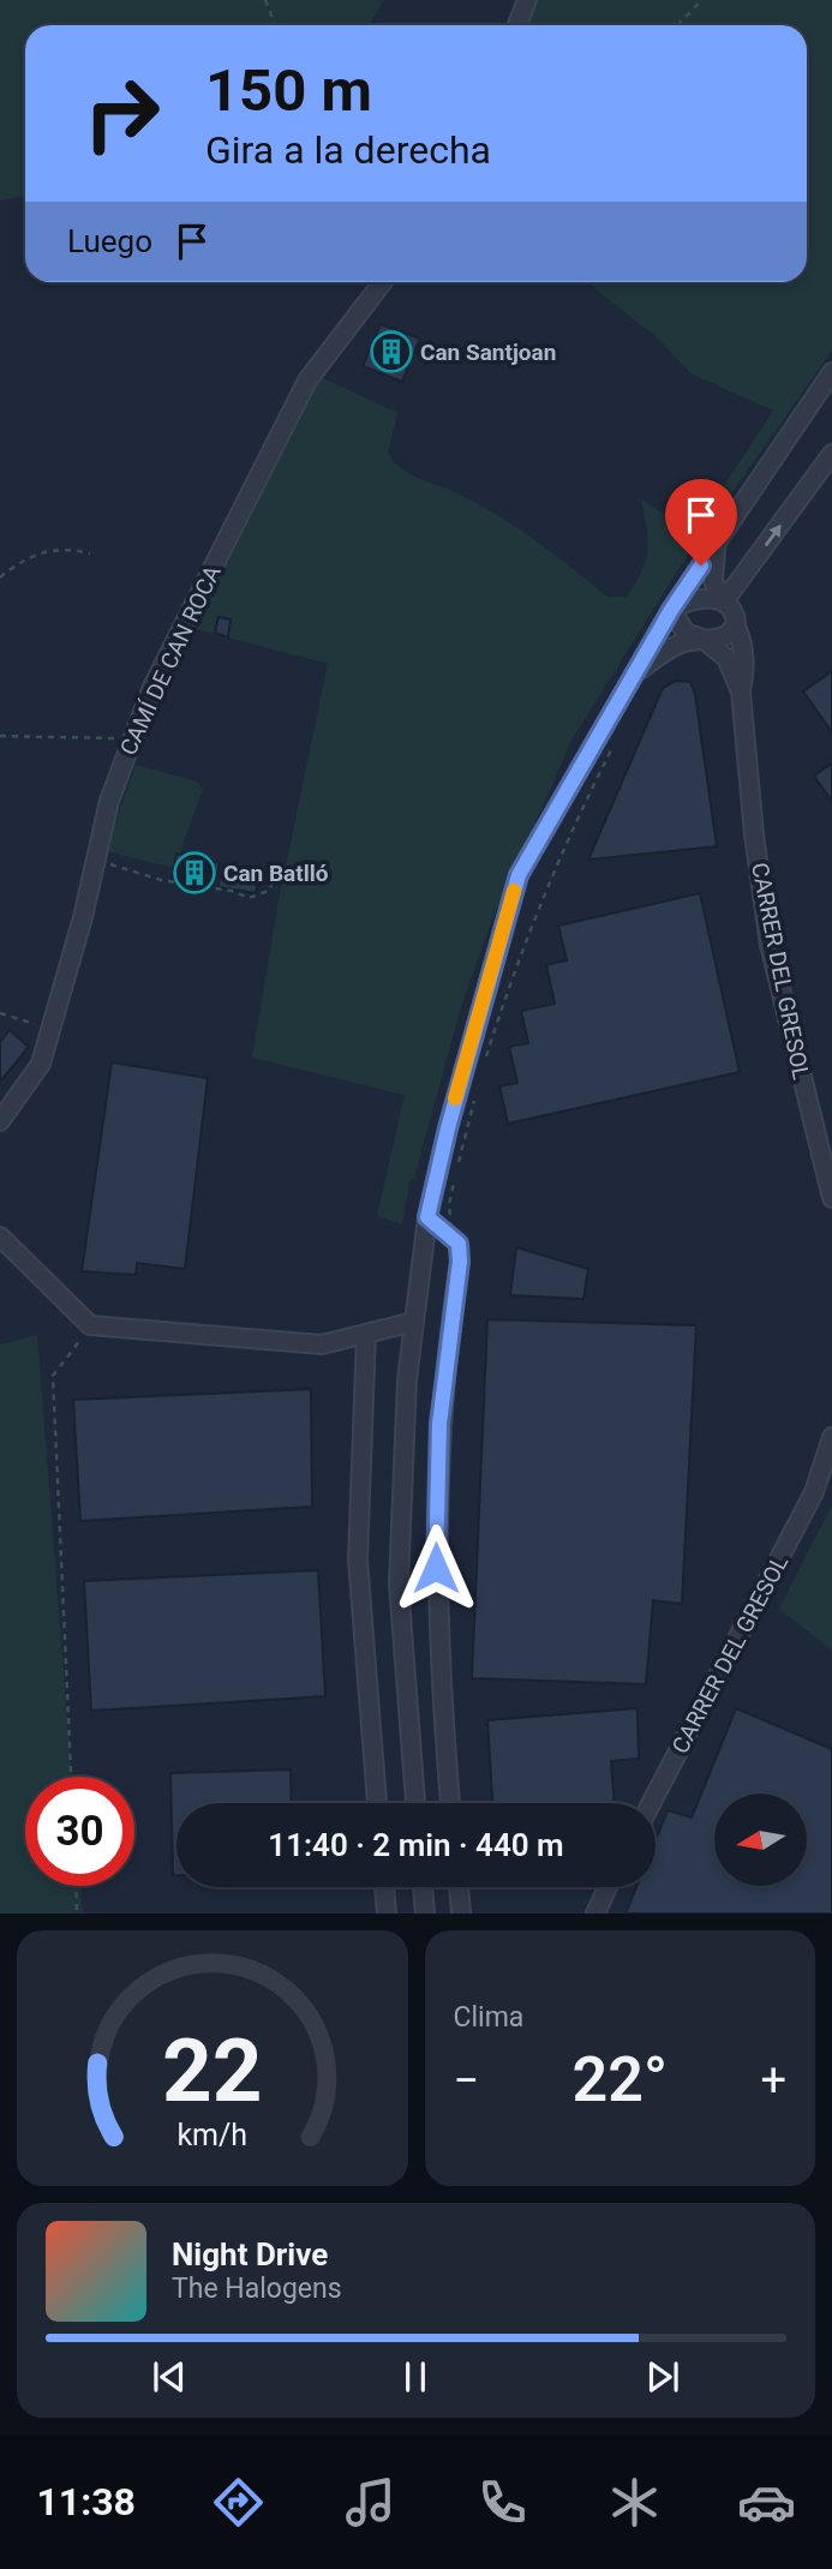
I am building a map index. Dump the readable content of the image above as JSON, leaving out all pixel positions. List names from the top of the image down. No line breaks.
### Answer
{"streets":{"street":["CAMÍ DE CAN ROCA","CARRER DEL GRESOL"]},"places":{"building":["Can Santjoan","Can Batlló"]},"north":"left","page":{"turn":["150 m","Gira a la derecha"],"then":"Luego","limit":"30","trip":"11:40 · 2 min · 440 m","tile":"Clima","heat":["−","22°","+"],"song":["Night Drive","The Halogens"],"tabs":"11:38","gauge":["22","km/h"]}}
